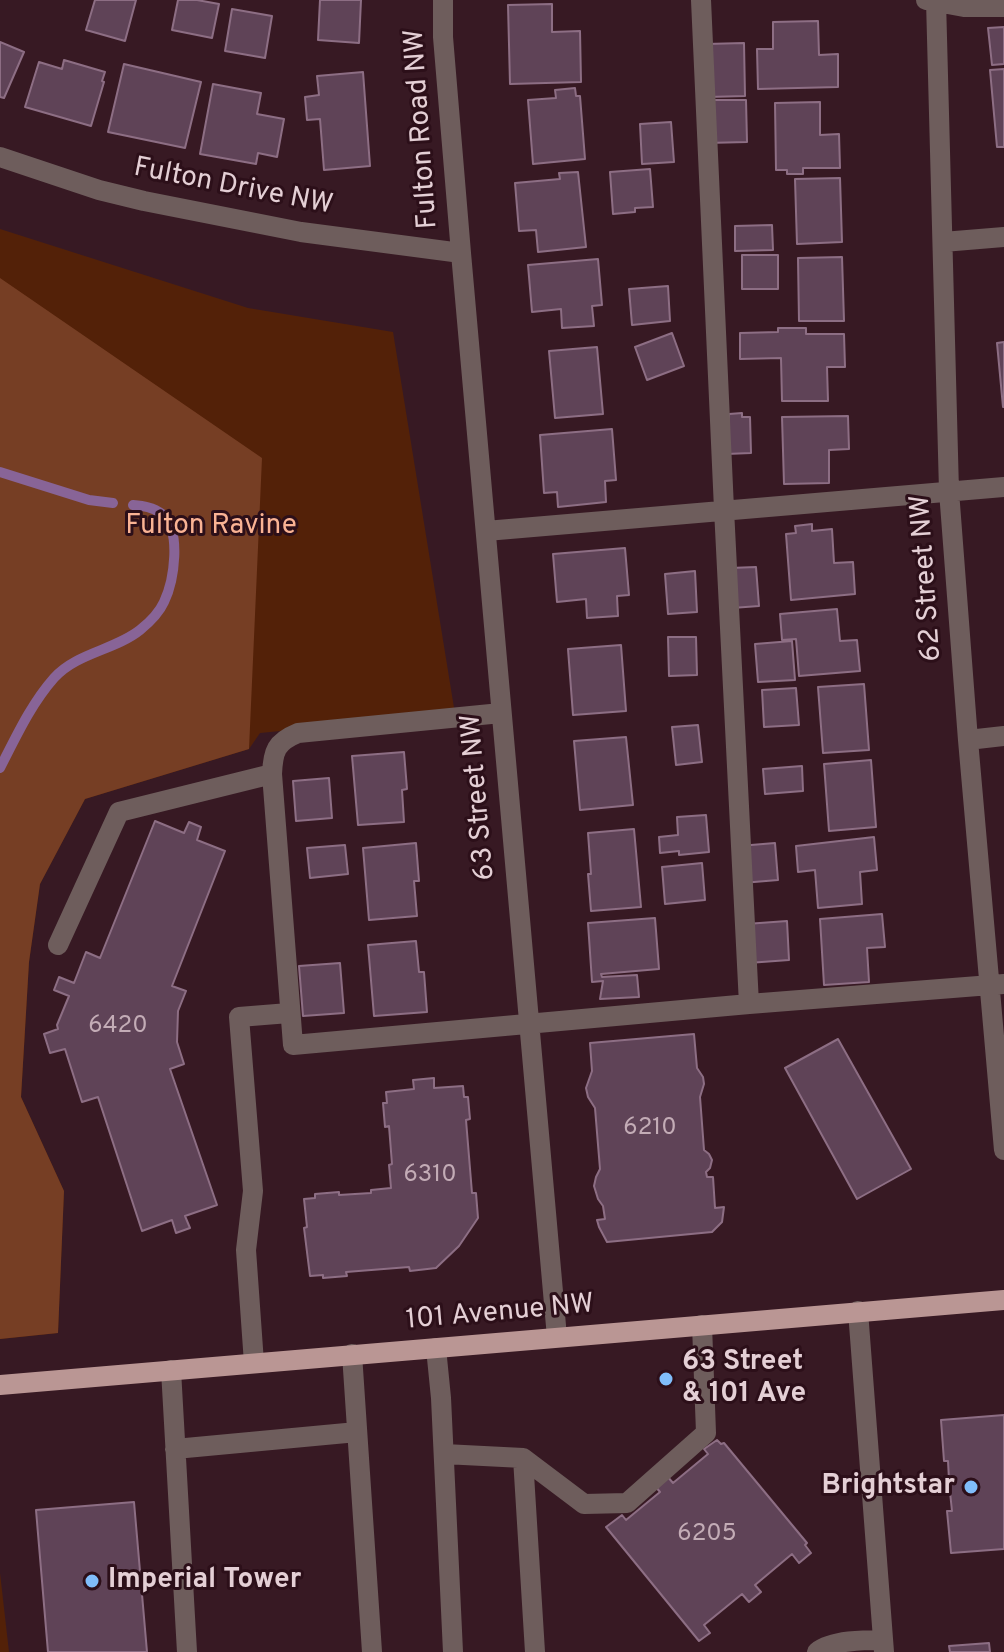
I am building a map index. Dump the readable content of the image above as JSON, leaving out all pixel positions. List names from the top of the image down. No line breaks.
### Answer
{"streets":{"main road":["101 Avenue NW"],"street":["Fulton Road NW","Fulton Drive NW","62 Street NW","63 Street NW"]},"crossings":[["Fulton Road NW","Fulton Drive NW"],["Fulton Road NW","63 Street NW"],["Fulton Drive NW","63 Street NW"],["63 Street NW","101 Avenue NW"]],"parks":["Fulton Ravine"],"places":["63 Street & 101 Ave","Brightstar","Imperial Tower"],"house_numbers":["6420","6210","6310","6205"]}
